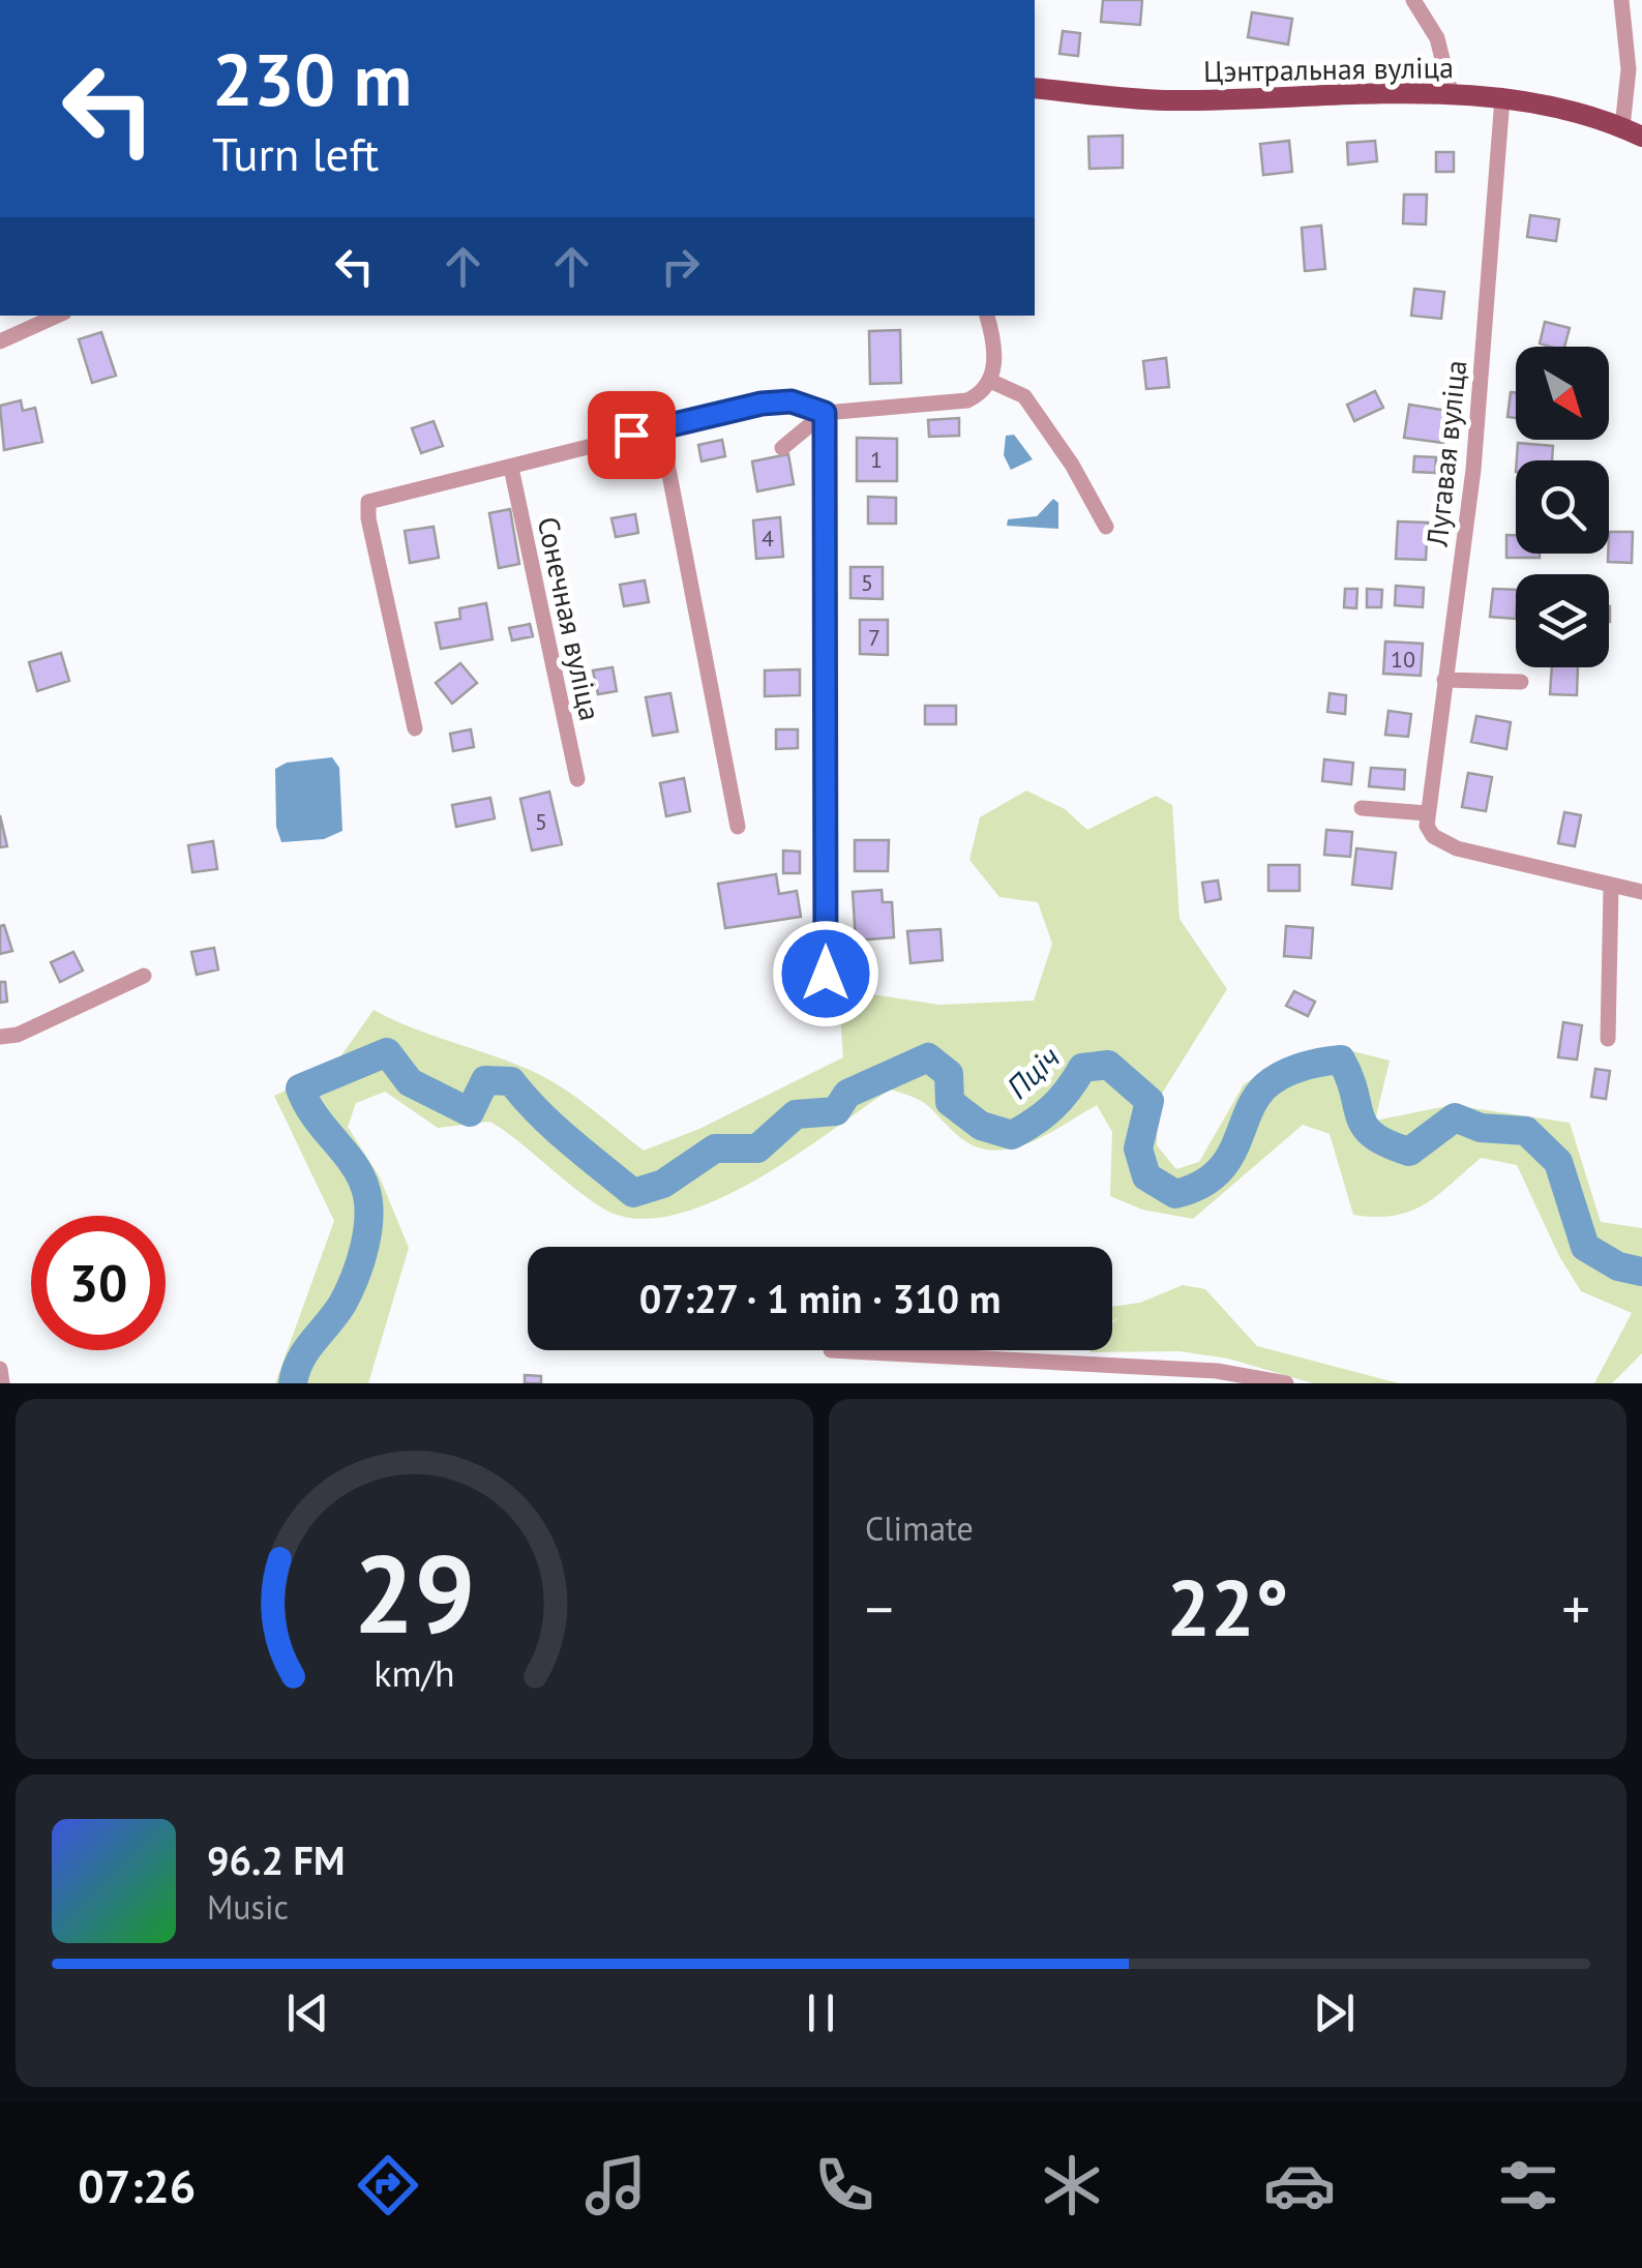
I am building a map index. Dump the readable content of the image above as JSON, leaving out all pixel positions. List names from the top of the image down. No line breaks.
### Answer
{"streets":{"main road":["Цэнтральная вуліца"],"street":["Лугавая вуліца","Сонечная вуліца"]},"crossings":[["Цэнтральная вуліца","Лугавая вуліца"]],"water":["Пціч"],"house_numbers":["1","4","5","7","10","5"],"north":"bottom right","page":{"turn":["230 m","Turn left"],"limit":"30","trip":"07:27 · 1 min · 310 m","tile":"Climate","heat":["−","22°","+"],"song":["96.2 FM","Music"],"tabs":"07:26","gauge":["29","km/h"]}}
